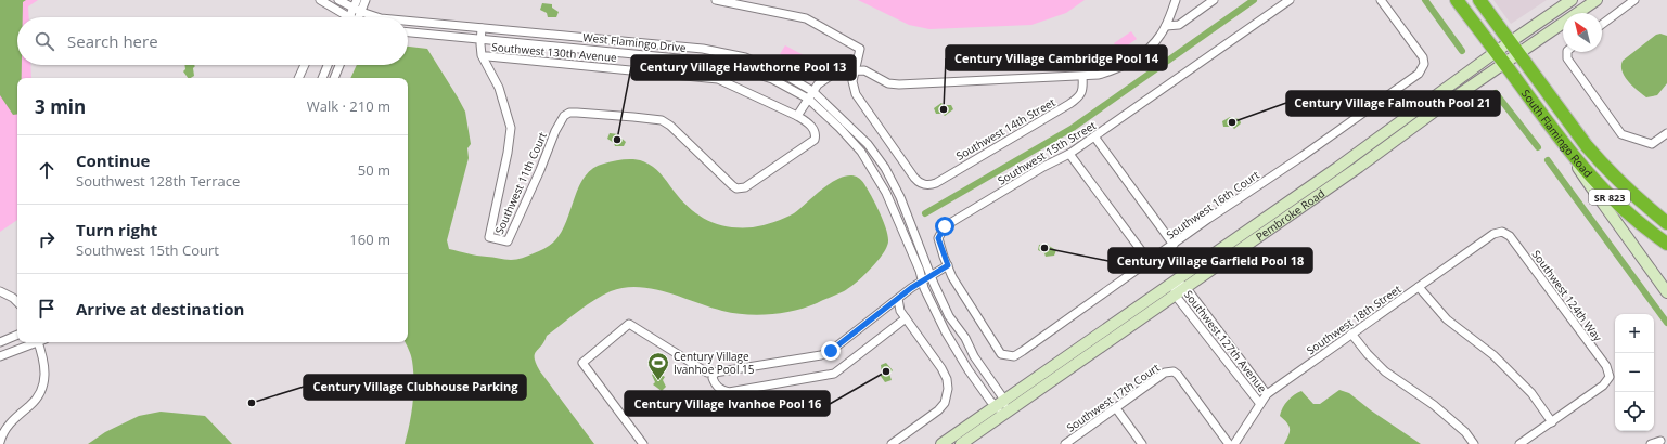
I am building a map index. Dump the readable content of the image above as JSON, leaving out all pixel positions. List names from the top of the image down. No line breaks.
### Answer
{"streets":{"highway":["South Flamingo Road","SR 823"],"main road":["Pembroke Road"],"street":["West Flamingo Drive","Southwest 130th Avenue","Southwest 14th Street","Southwest 15th Street","Southwest 11th Court","Southwest 16th Court","Southwest 124th Way","Southwest 18th Street","Southwest 127th Avenue","Southwest 17th Court"]},"crossings":[["West Flamingo Drive","Southwest 11th Court"],["West Flamingo Drive","Pembroke Road"],["Southwest 130th Avenue","Southwest 11th Court"],["South Flamingo Road","SR 823"],["South Flamingo Road","Pembroke Road"],["Southwest 15th Street","Southwest 16th Court"],["Pembroke Road","Southwest 127th Avenue"],["Southwest 124th Way","Southwest 18th Street"],["Southwest 18th Street","Southwest 127th Avenue"]],"places":{"other":["Century Village Cambridge Pool 14","Century Village Falmouth Pool 21","Century Village Hawthorne Pool 13","Century Village Garfield Pool 18","Century Village Ivanhoe Pool 16","Century Village Clubhouse Parking"],"sports":["Century Village Ivanhoe Pool 15"]},"north":"top left","page":{"search":"Search here","heading":["3 min","Walk · 210 m"],"list":[["Continue","Southwest 128th Terrace","50 m"],["Turn right","Southwest 15th Court","160 m"],"Arrive at destination"],"map_buttons":["+","−"]}}
